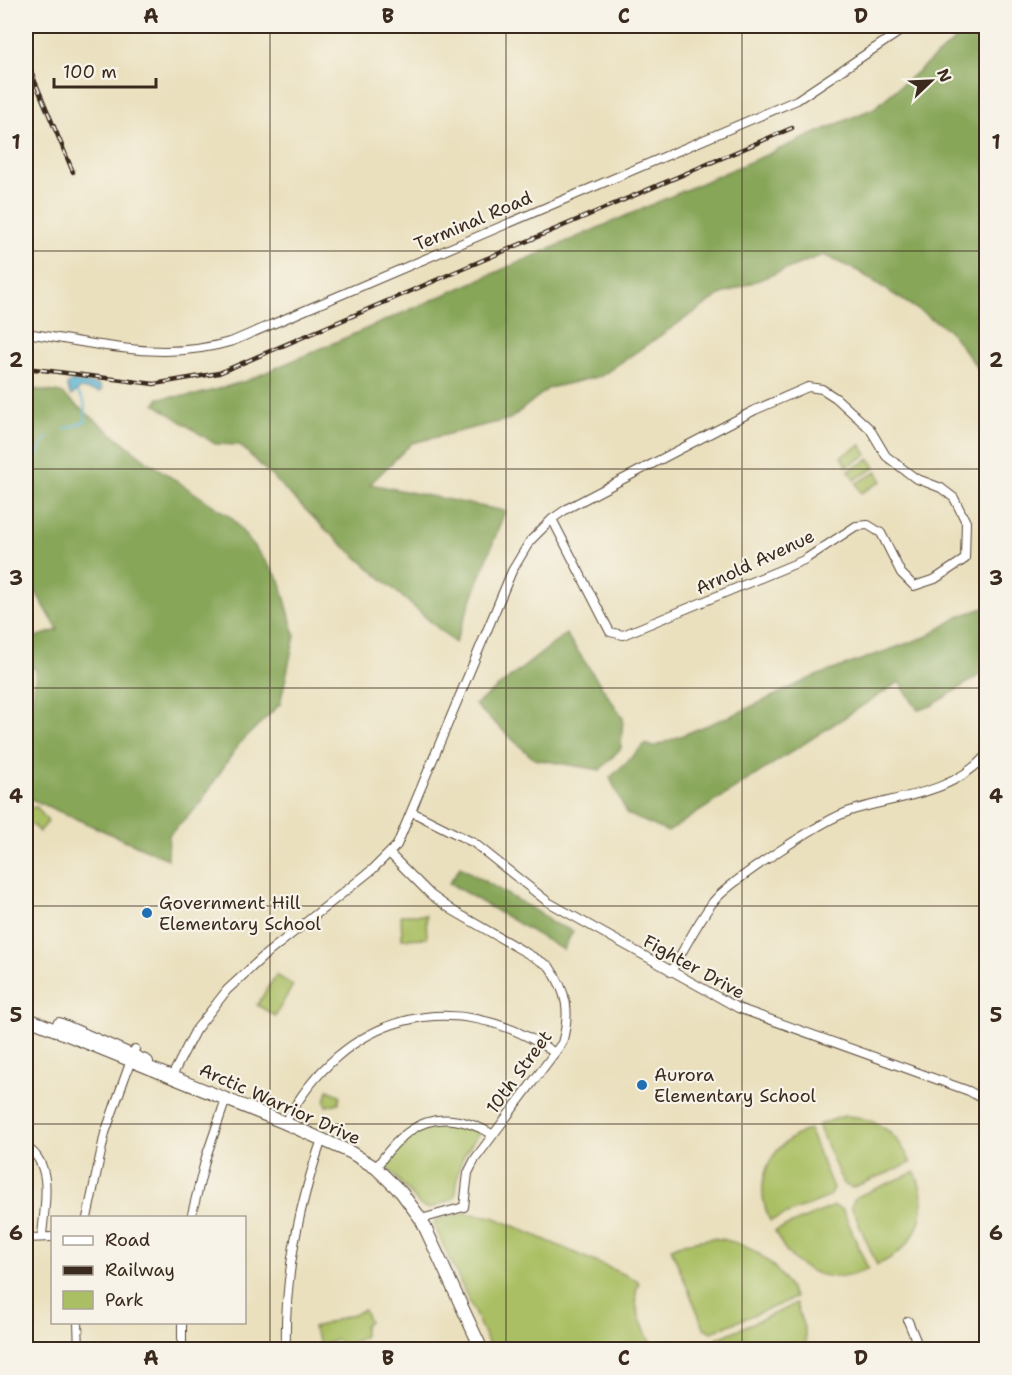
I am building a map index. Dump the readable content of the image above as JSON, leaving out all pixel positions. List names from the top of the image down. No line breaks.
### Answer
{"streets":{"main road":["Arctic Warrior Drive"],"street":["Terminal Road","Arnold Avenue","Fighter Drive","10th Street"]},"crossings":[["Arnold Avenue","Fighter Drive"],["Arnold Avenue","10th Street"],["Arnold Avenue","Arctic Warrior Drive"],["10th Street","Arctic Warrior Drive"]],"places":["Government Hill Elementary School","Aurora Elementary School"],"legend":["Road","Railway","Park"],"scale_bar":"100 m","north":"top right","grid":{"columns":["A","B","C","D"],"rows":["1","2","3","4","5","6"]}}
